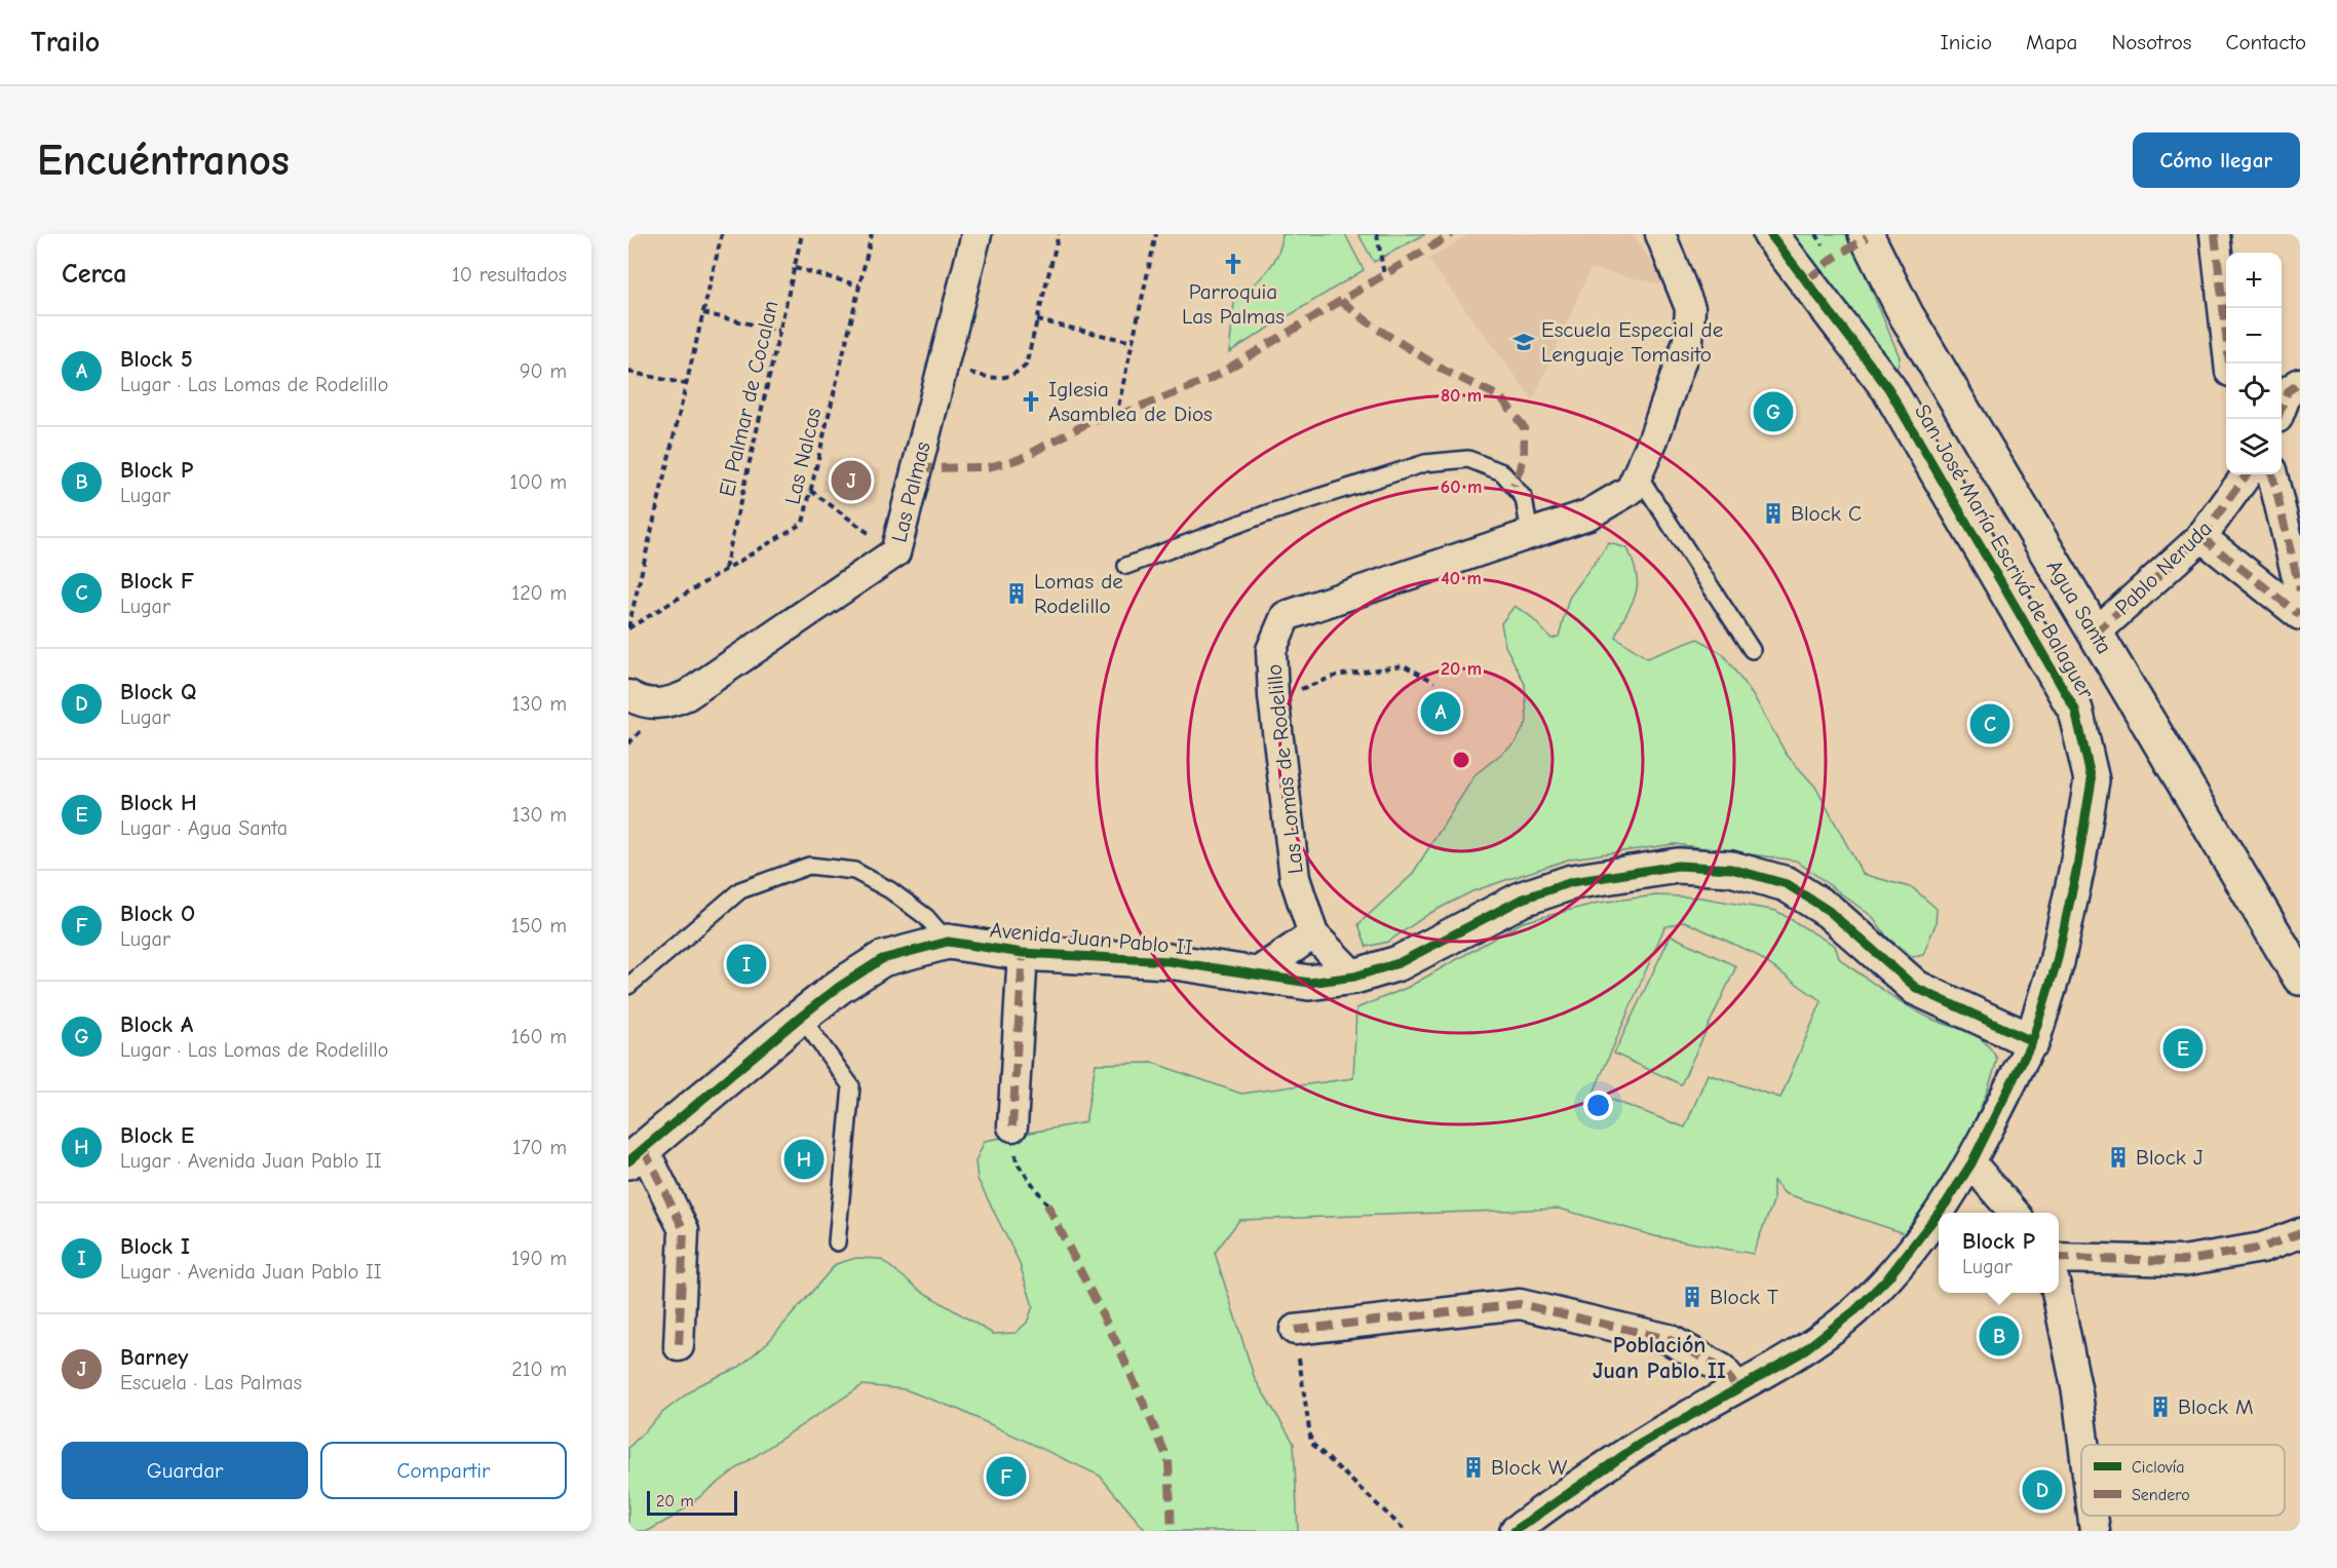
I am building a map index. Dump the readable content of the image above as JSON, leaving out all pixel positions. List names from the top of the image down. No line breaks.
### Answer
{"streets":{"street":["Las Palmas","San José María Escrivá de Balaguer","Pablo Neruda","Agua Santa","Las Lomas de Rodelillo","Avenida Juan Pablo II"],"path":["El Palmar de Cocalan","Las Nalcas"]},"crossings":[["El Palmar de Cocalan","Las Nalcas"],["San José María Escrivá de Balaguer","Avenida Juan Pablo II"],["Pablo Neruda","Agua Santa"],["Las Lomas de Rodelillo","Avenida Juan Pablo II"]],"districts":["Población Juan Pablo II"],"places":{"church":["Parroquia Las Palmas","Iglesia Asamblea de Dios"],"school or university":["Escuela Especial de Lenguaje Tomasito"],"building":["Block C","Lomas de Rodelillo","Block J","Block T","Block M","Block W"]},"legend":["Ciclovía","Sendero"],"scale_bar":"20 m","page":{"header":"Trailo","nav":["Inicio","Mapa","Nosotros","Contacto"],"buttons":["Cómo llegar",["Guardar","Compartir"]],"title":"Encuéntranos","heading":["Cerca","10 resultados"],"map_buttons":["+","−"],"list":[{"mark":"A","name":"Block 5","note":"Lugar · Las Lomas de Rodelillo","value":"90 m"},{"mark":"B","name":"Block P","note":"Lugar","value":"100 m"},{"mark":"C","name":"Block F","note":"Lugar","value":"120 m"},{"mark":"D","name":"Block Q","note":"Lugar","value":"130 m"},{"mark":"E","name":"Block H","note":"Lugar · Agua Santa","value":"130 m"},{"mark":"F","name":"Block O","note":"Lugar","value":"150 m"},{"mark":"G","name":"Block A","note":"Lugar · Las Lomas de Rodelillo","value":"160 m"},{"mark":"H","name":"Block E","note":"Lugar · Avenida Juan Pablo II","value":"170 m"},{"mark":"I","name":"Block I","note":"Lugar · Avenida Juan Pablo II","value":"190 m"},{"mark":"J","name":"Barney","note":"Escuela · Las Palmas","value":"210 m"}],"pins":["G","J","A","C","I","E","H","B","F","D"],"popup":["Block P","Lugar"],"scale":"20 m"},"rings":["80 m","60 m","40 m","20 m"]}
